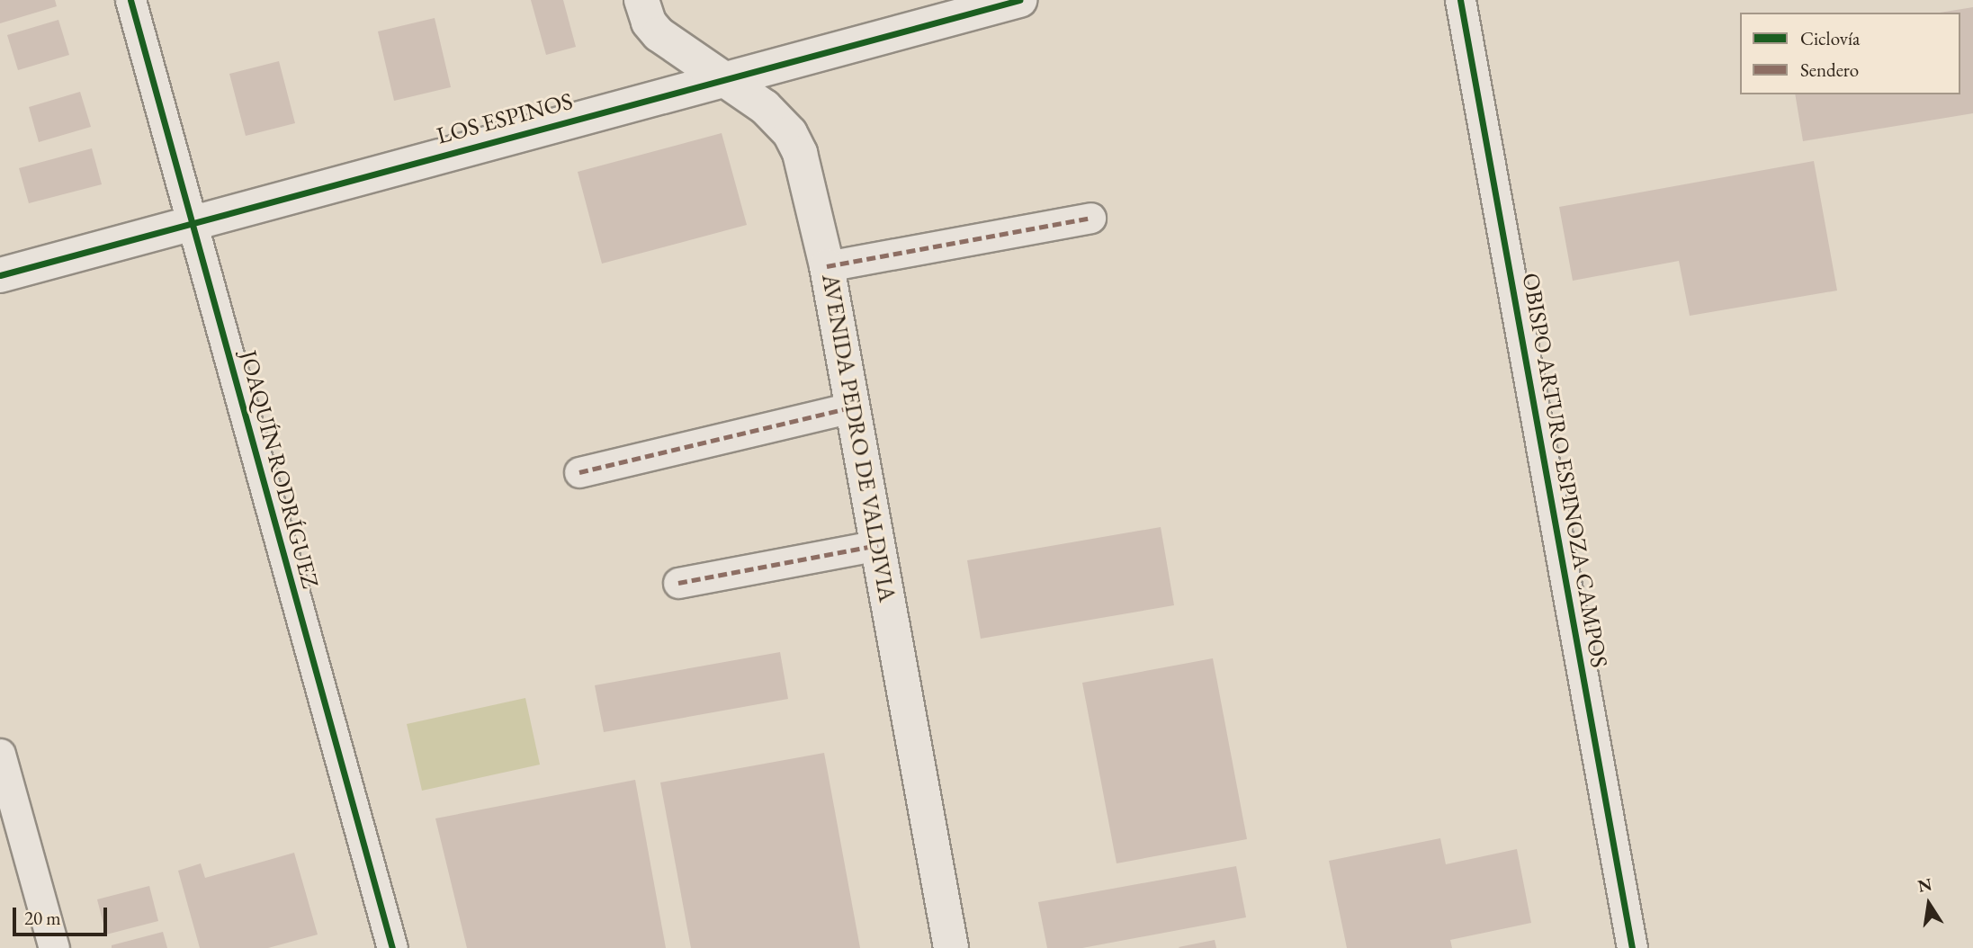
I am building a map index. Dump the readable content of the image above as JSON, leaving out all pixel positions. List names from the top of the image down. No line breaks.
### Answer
{"streets":{"street":["LOS ESPINOS","AVENIDA PEDRO DE VALDIVIA","JOAQUÍN RODRÍGUEZ","OBISPO ARTURO ESPINOZA CAMPOS"]},"crossings":[["LOS ESPINOS","AVENIDA PEDRO DE VALDIVIA"],["LOS ESPINOS","JOAQUÍN RODRÍGUEZ"]],"legend":["Ciclovía","Sendero"],"scale_bar":"20 m","north":"top"}
